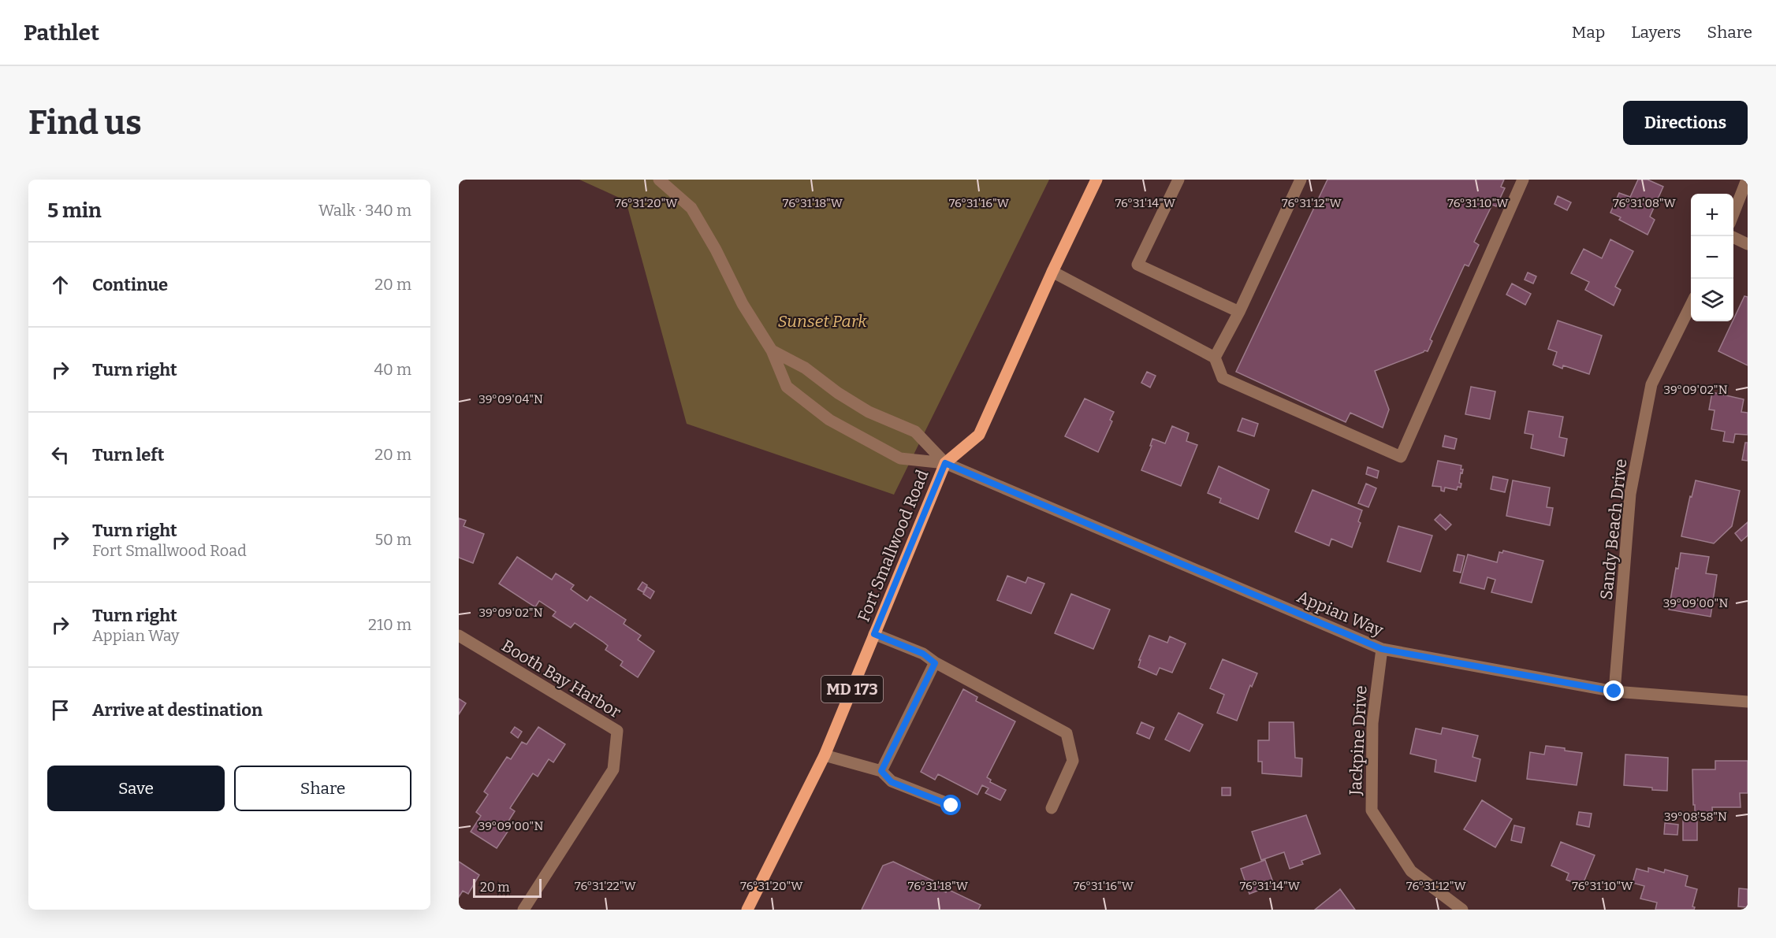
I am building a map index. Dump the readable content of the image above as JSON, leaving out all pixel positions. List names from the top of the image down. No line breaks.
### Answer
{"streets":{"main road":["Fort Smallwood Road","MD 173"],"street":["Sandy Beach Drive","Appian Way","Booth Bay Harbor","Jackpine Drive"]},"crossings":[["Sandy Beach Drive","Appian Way"],["Fort Smallwood Road","Appian Way"],["Appian Way","Jackpine Drive"]],"parks":["Sunset Park"],"scale_bar":"20 m","page":{"header":"Pathlet","nav":["Map","Layers","Share"],"buttons":["Directions",["Save","Share"]],"title":"Find us","heading":["5 min","Walk · 340 m"],"map_buttons":["+","−"],"list":[["Continue","20 m"],["Turn right","40 m"],["Turn left","20 m"],["Turn right","Fort Smallwood Road","50 m"],["Turn right","Appian Way","210 m"],"Arrive at destination"],"scale":"20 m"},"coordinates":["76°31'20\"W","76°31'18\"W","76°31'16\"W","76°31'14\"W","76°31'12\"W","76°31'10\"W","76°31'08\"W","39°09'02\"N","39°09'04\"N","39°09'00\"N","39°08'58\"N","76°31'22\"W"]}
